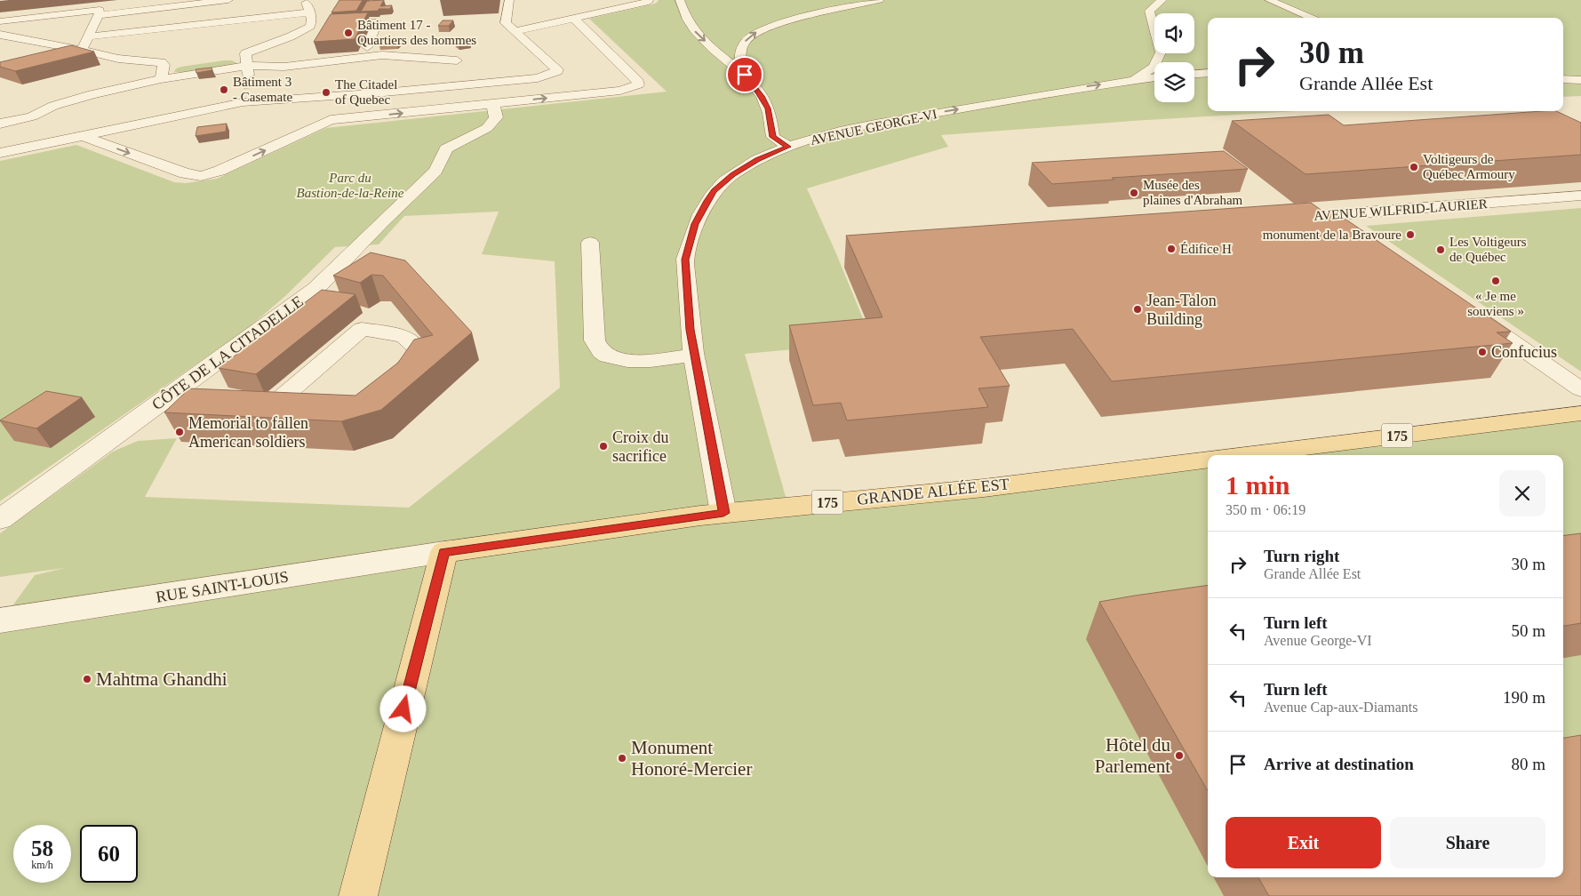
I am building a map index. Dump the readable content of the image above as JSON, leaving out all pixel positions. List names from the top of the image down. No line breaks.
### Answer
{"streets":{"main road":["175","GRANDE ALLÉE EST"],"street":["AVENUE GEORGE-VI","AVENUE WILFRID-LAURIER","CÔTE DE LA CITADELLE","RUE SAINT-LOUIS"]},"crossings":[["AVENUE GEORGE-VI","GRANDE ALLÉE EST"],["GRANDE ALLÉE EST","RUE SAINT-LOUIS"]],"one_way":["AVENUE GEORGE-VI"],"parks":["Parc du Bastion-de-la-Reine"],"places":["Bâtiment 17 - Quartiers des hommes","Bâtiment 3 - Casemate","The Citadel of Quebec","Voltigeurs de Québec Armoury","Musée des plaines d'Abraham","monument de la Bravoure","Édifice H","Les Voltigeurs de Québec","« Je me souviens »","Jean-Talon Building","Confucius","Memorial to fallen American soldiers","Croix du sacrifice","Mahtma Ghandhi","Hôtel du Parlement","Monument Honoré-Mercier"],"page":{"turn":["30 m","Grande Allée Est"],"heading":["1 min","350 m · 06:19"],"list":[{"name":"Turn right","note":"Grande Allée Est","value":"30 m"},{"name":"Turn left","note":"Avenue George-VI","value":"50 m"},{"name":"Turn left","note":"Avenue Cap-aux-Diamants","value":"190 m"},{"name":"Arrive at destination","value":"80 m"}],"buttons":["Exit","Share"],"speed":"58 km/h","limit":"60"}}
